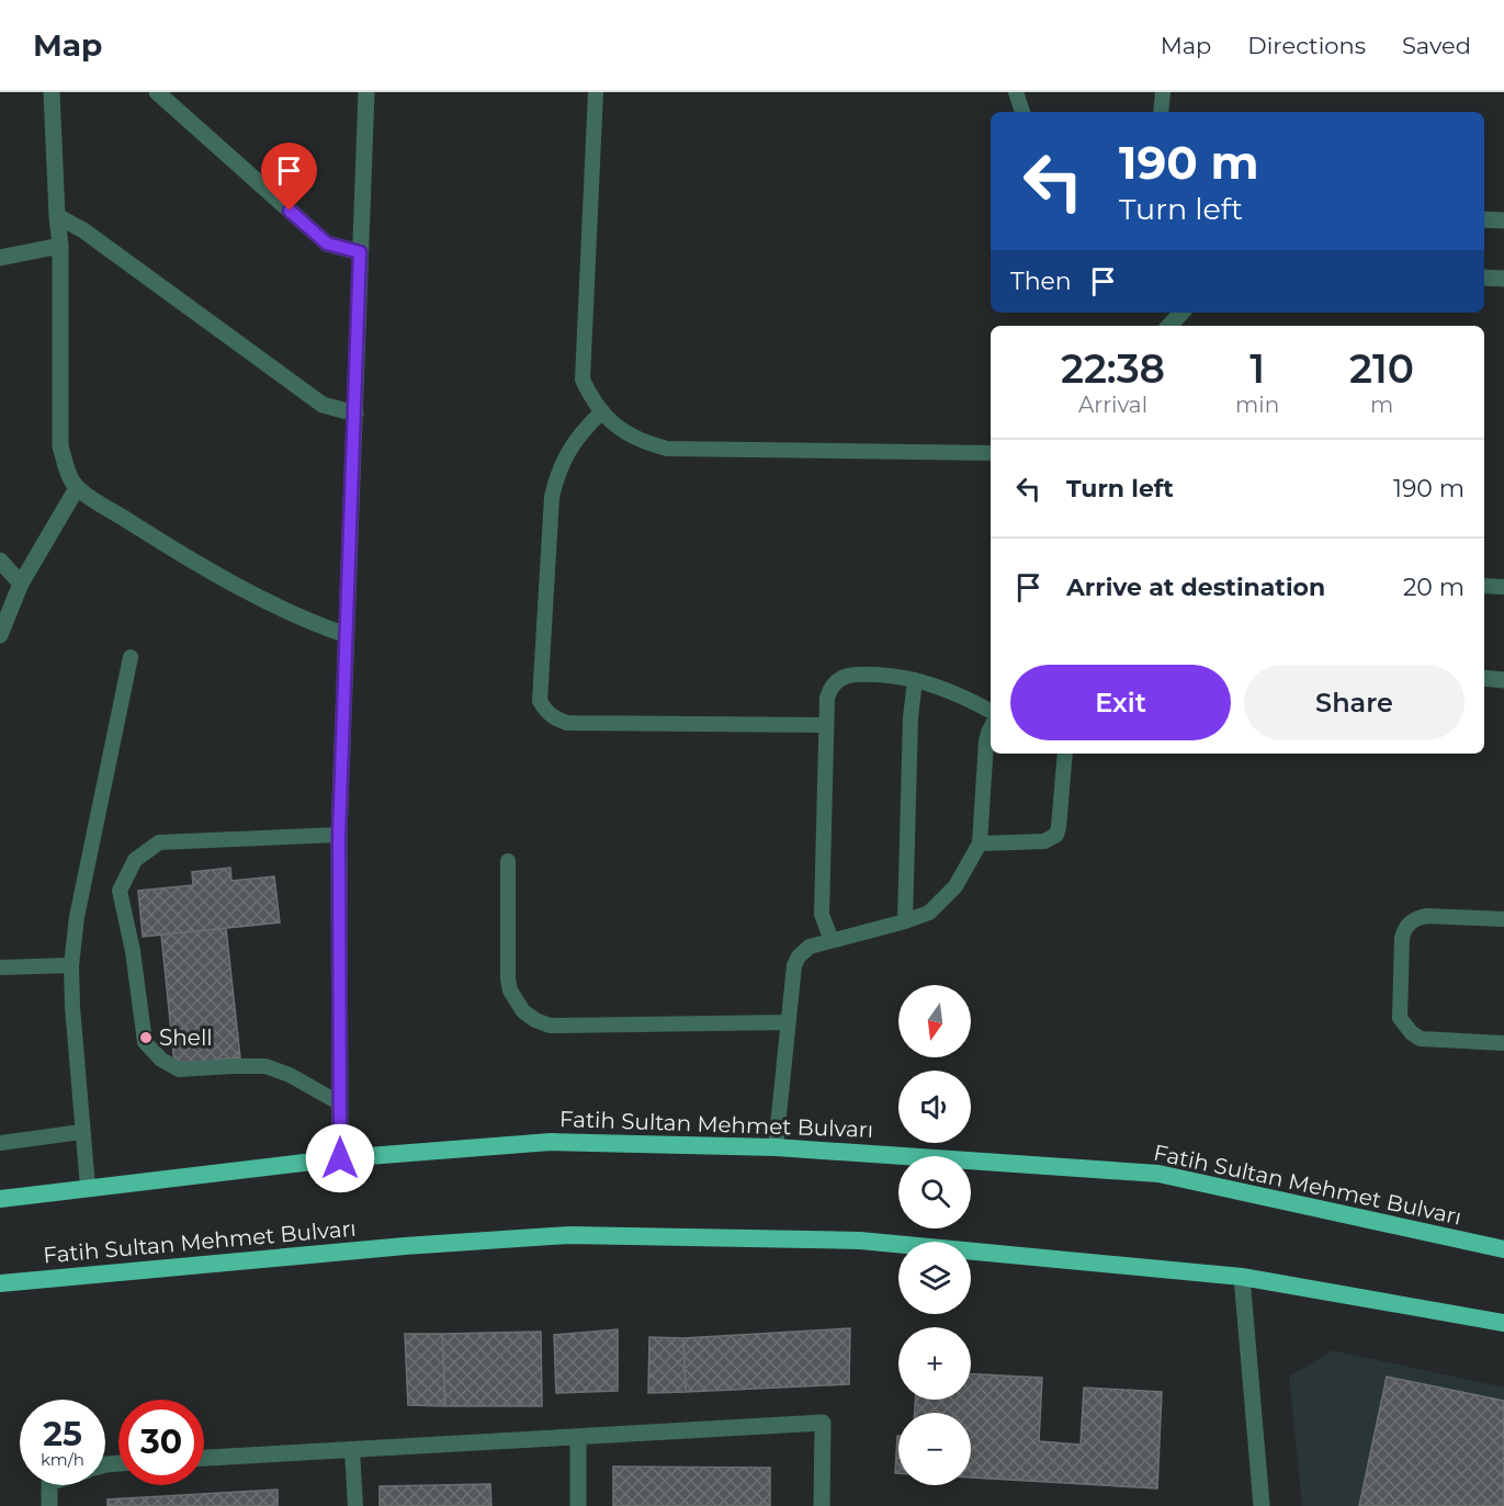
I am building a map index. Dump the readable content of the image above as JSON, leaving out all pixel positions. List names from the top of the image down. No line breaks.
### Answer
{"streets":{"highway":["Fatih Sultan Mehmet Bulvarı"]},"places":["Shell"],"north":"bottom","page":{"header":"Map","nav":["Map","Directions","Saved"],"turn":["190 m","Turn left"],"then":"Then","eta":["22:38","Arrival","1","min","210","m"],"list":[{"name":"Turn left","value":"190 m"},{"name":"Arrive at destination","value":"20 m"}],"buttons":["Exit","Share"],"map_buttons":["+","−"],"speed":"25 km/h","limit":"30"}}
